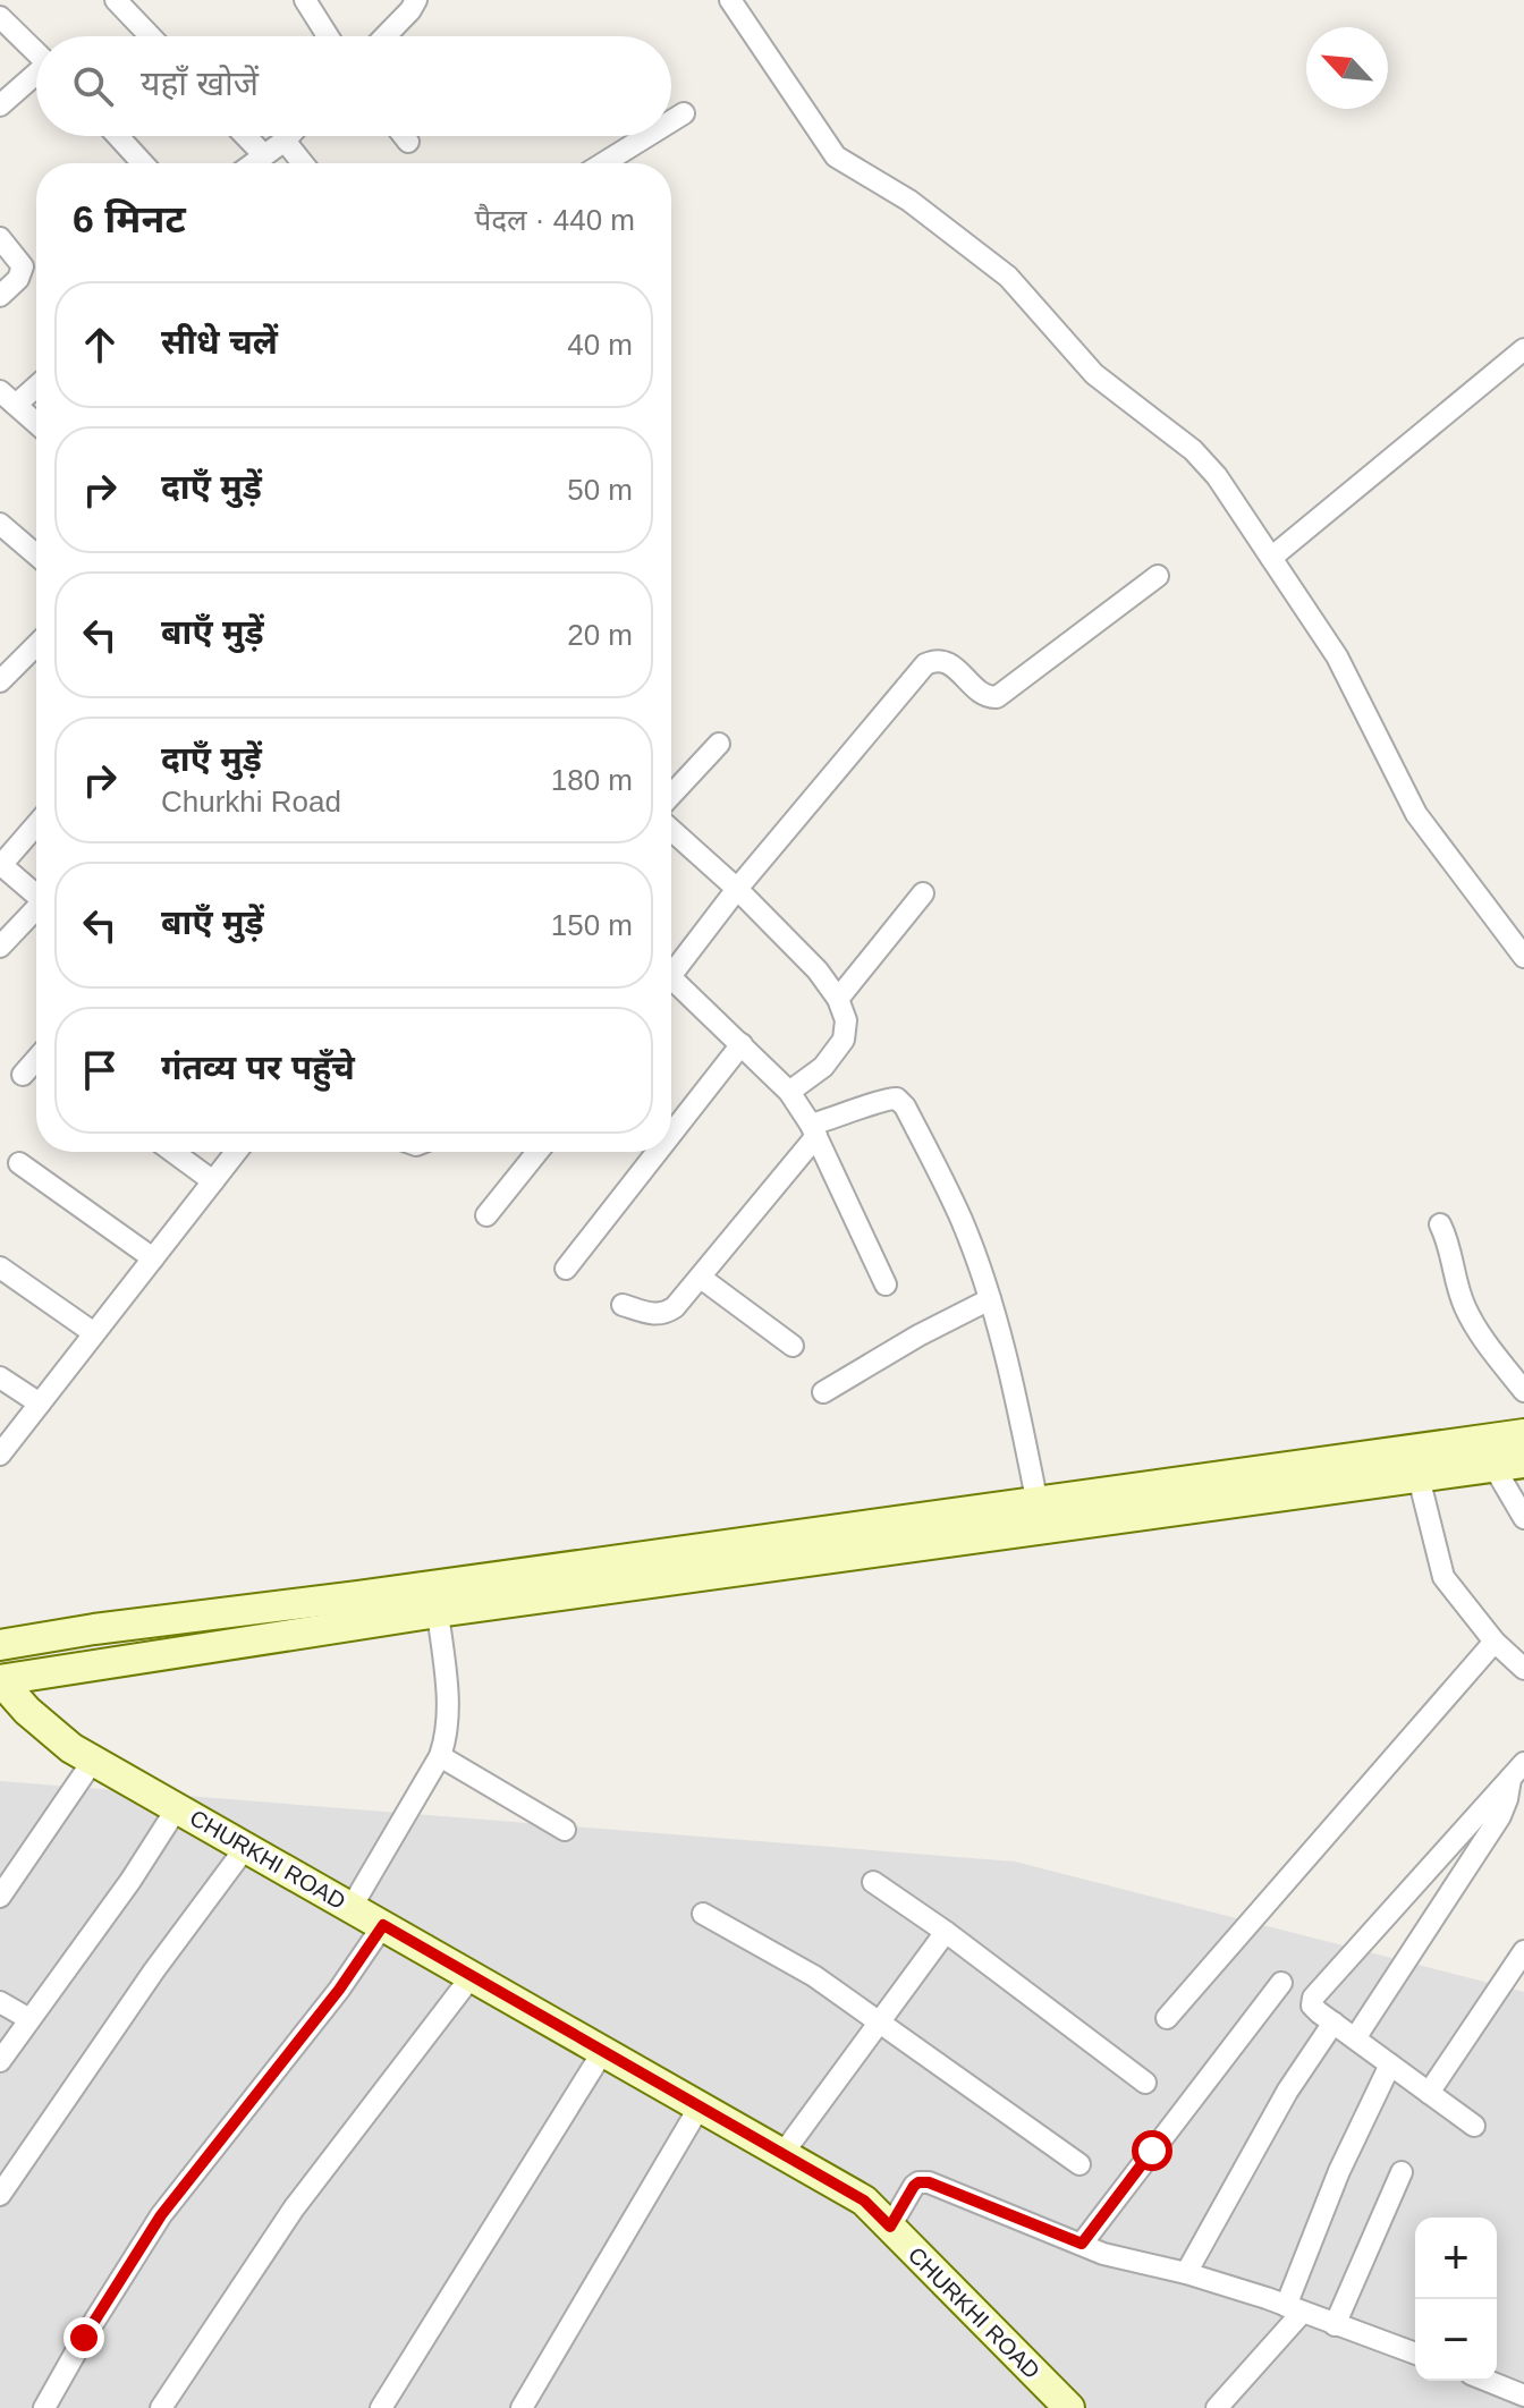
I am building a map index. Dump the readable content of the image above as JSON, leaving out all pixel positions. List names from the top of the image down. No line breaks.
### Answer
{"streets":{"street":["CHURKHI ROAD"]},"north":"top left","page":{"search":"यहाँ खोजें","heading":["6 मिनट","पैदल · 440 m"],"list":[["सीधे चलें","40 m"],["दाएँ मुड़ें","50 m"],["बाएँ मुड़ें","20 m"],["दाएँ मुड़ें","Churkhi Road","180 m"],["बाएँ मुड़ें","150 m"],"गंतव्य पर पहुँचे"],"map_buttons":["+","−"]}}
